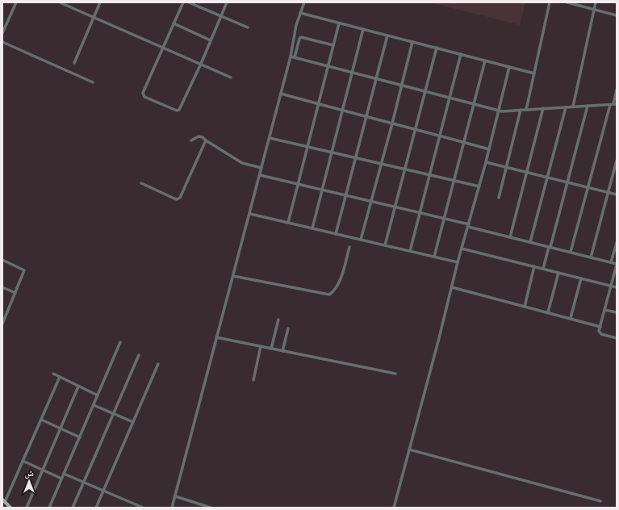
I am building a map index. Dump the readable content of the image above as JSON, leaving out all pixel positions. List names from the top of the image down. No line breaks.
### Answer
{"north":"top"}
